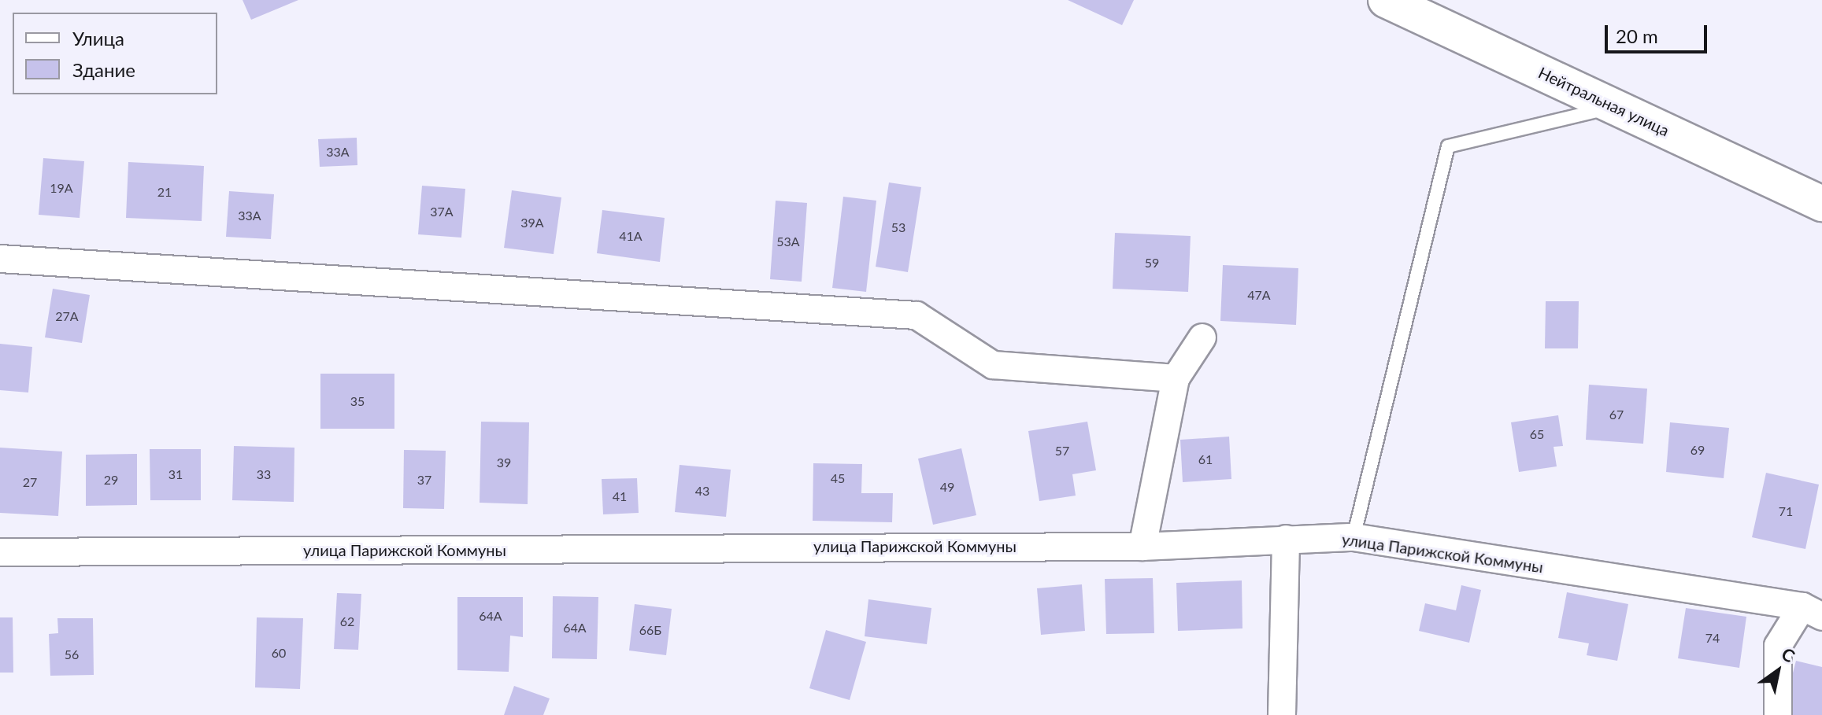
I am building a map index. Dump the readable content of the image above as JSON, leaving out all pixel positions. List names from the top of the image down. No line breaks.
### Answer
{"streets":{"main road":["Нейтральная улица"],"street":["улица Парижской Коммуны"]},"house_numbers":["33А","19А","21","37А","33А","39А","53","41А","53А","59","47А","27А","35","67","65","69","57","61","39","31","33","45","29","37","27","49","43","41","71","64А","62","64А","66Б","74","60","56"],"legend":["Улица","Здание"],"scale_bar":"20 m","north":"top right"}
